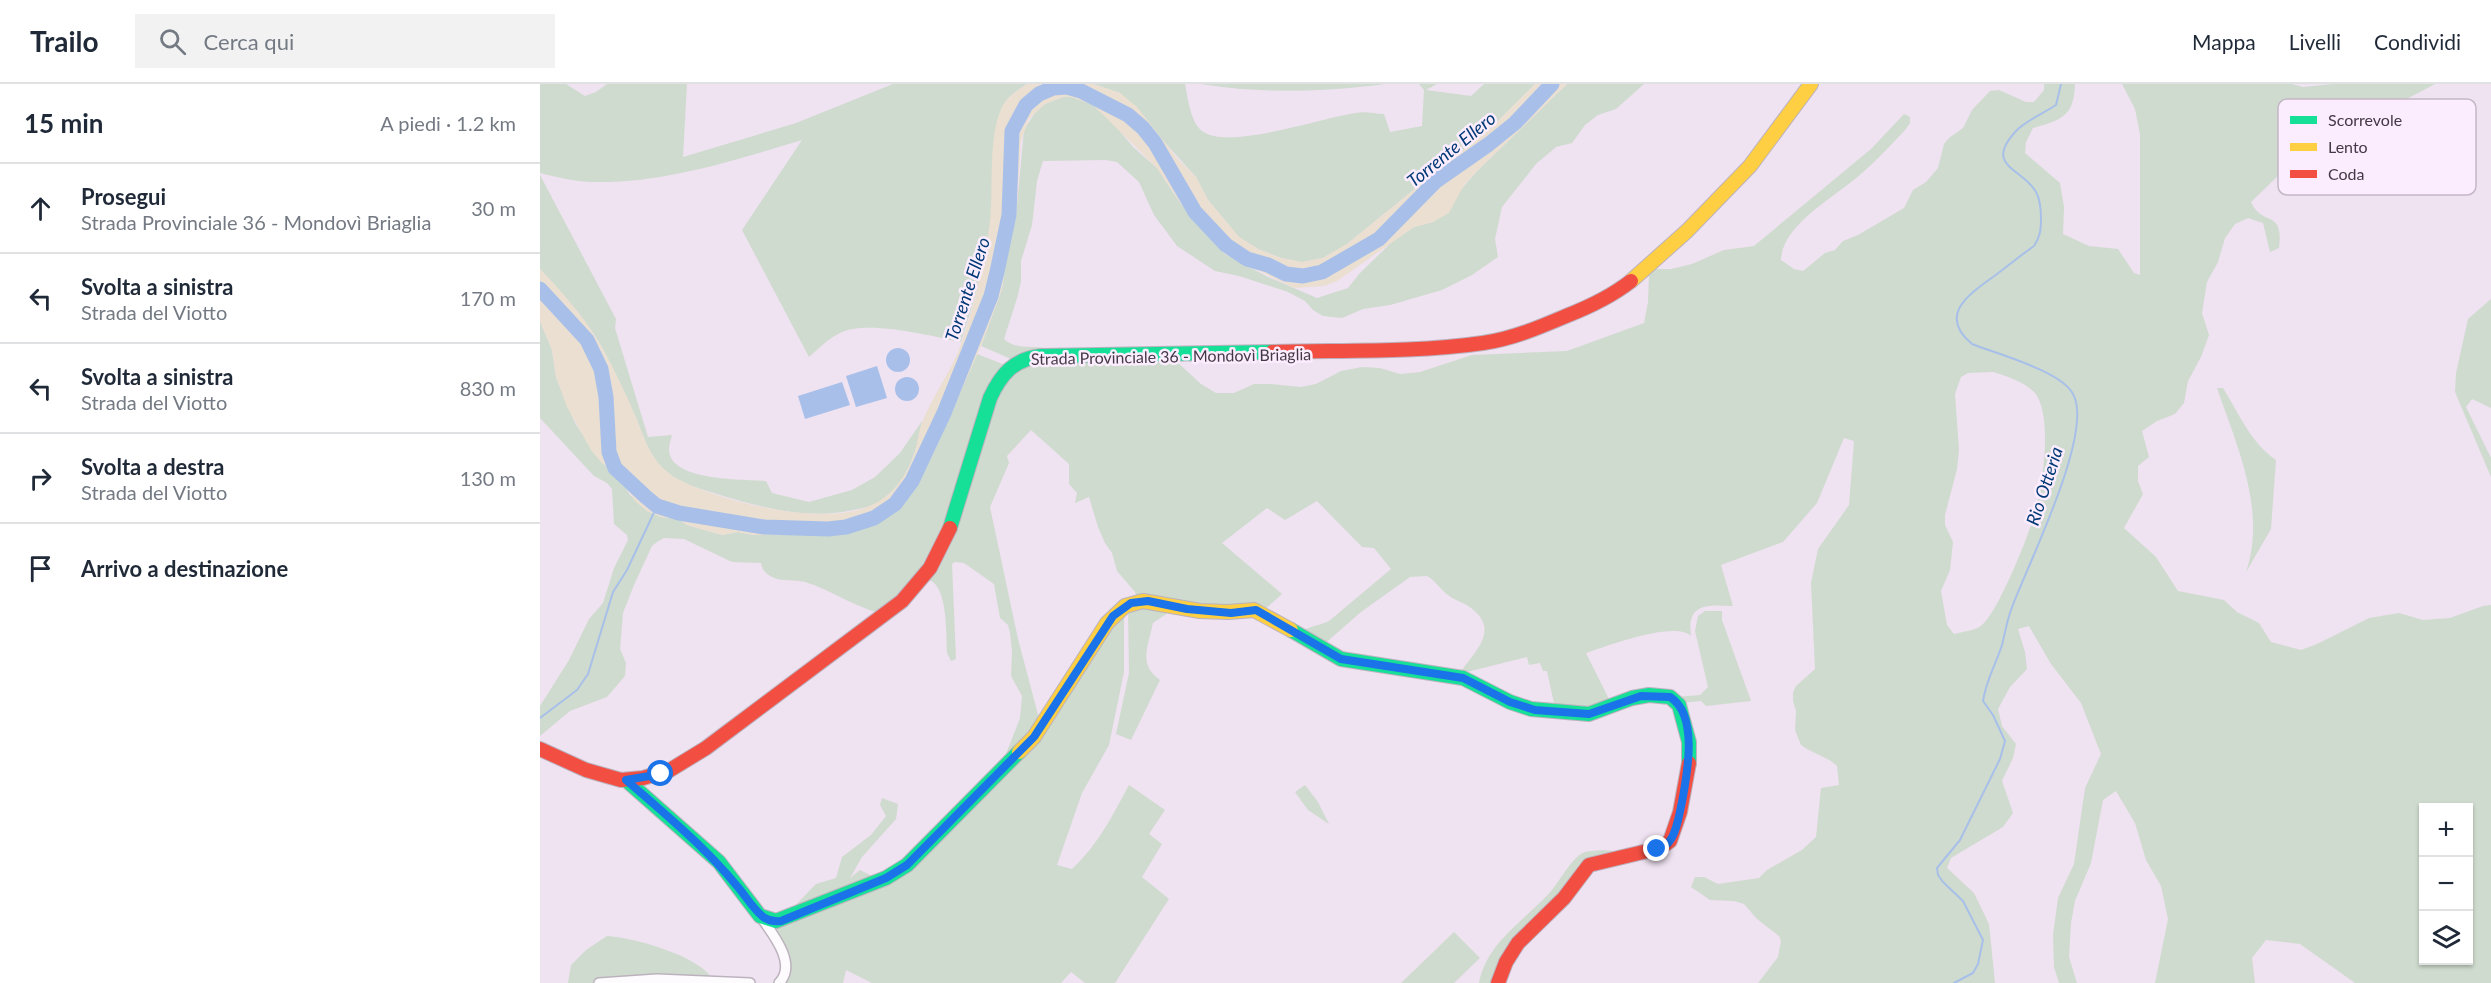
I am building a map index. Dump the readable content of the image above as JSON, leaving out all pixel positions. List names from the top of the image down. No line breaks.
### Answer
{"streets":{"street":["Strada Provinciale 36 - Mondovì Briaglia"]},"water":["Torrente Ellero","Rio Otteria"],"legend":["Scorrevole","Lento","Coda"],"page":{"header":"Trailo","search":"Cerca qui","nav":["Mappa","Livelli","Condividi"],"heading":["15 min","A piedi · 1.2 km"],"list":[["Prosegui","Strada Provinciale 36 - Mondovì Briaglia","30 m"],["Svolta a sinistra","Strada del Viotto","170 m"],["Svolta a sinistra","Strada del Viotto","830 m"],["Svolta a destra","Strada del Viotto","130 m"],"Arrivo a destinazione"],"map_buttons":["+","−"]}}
